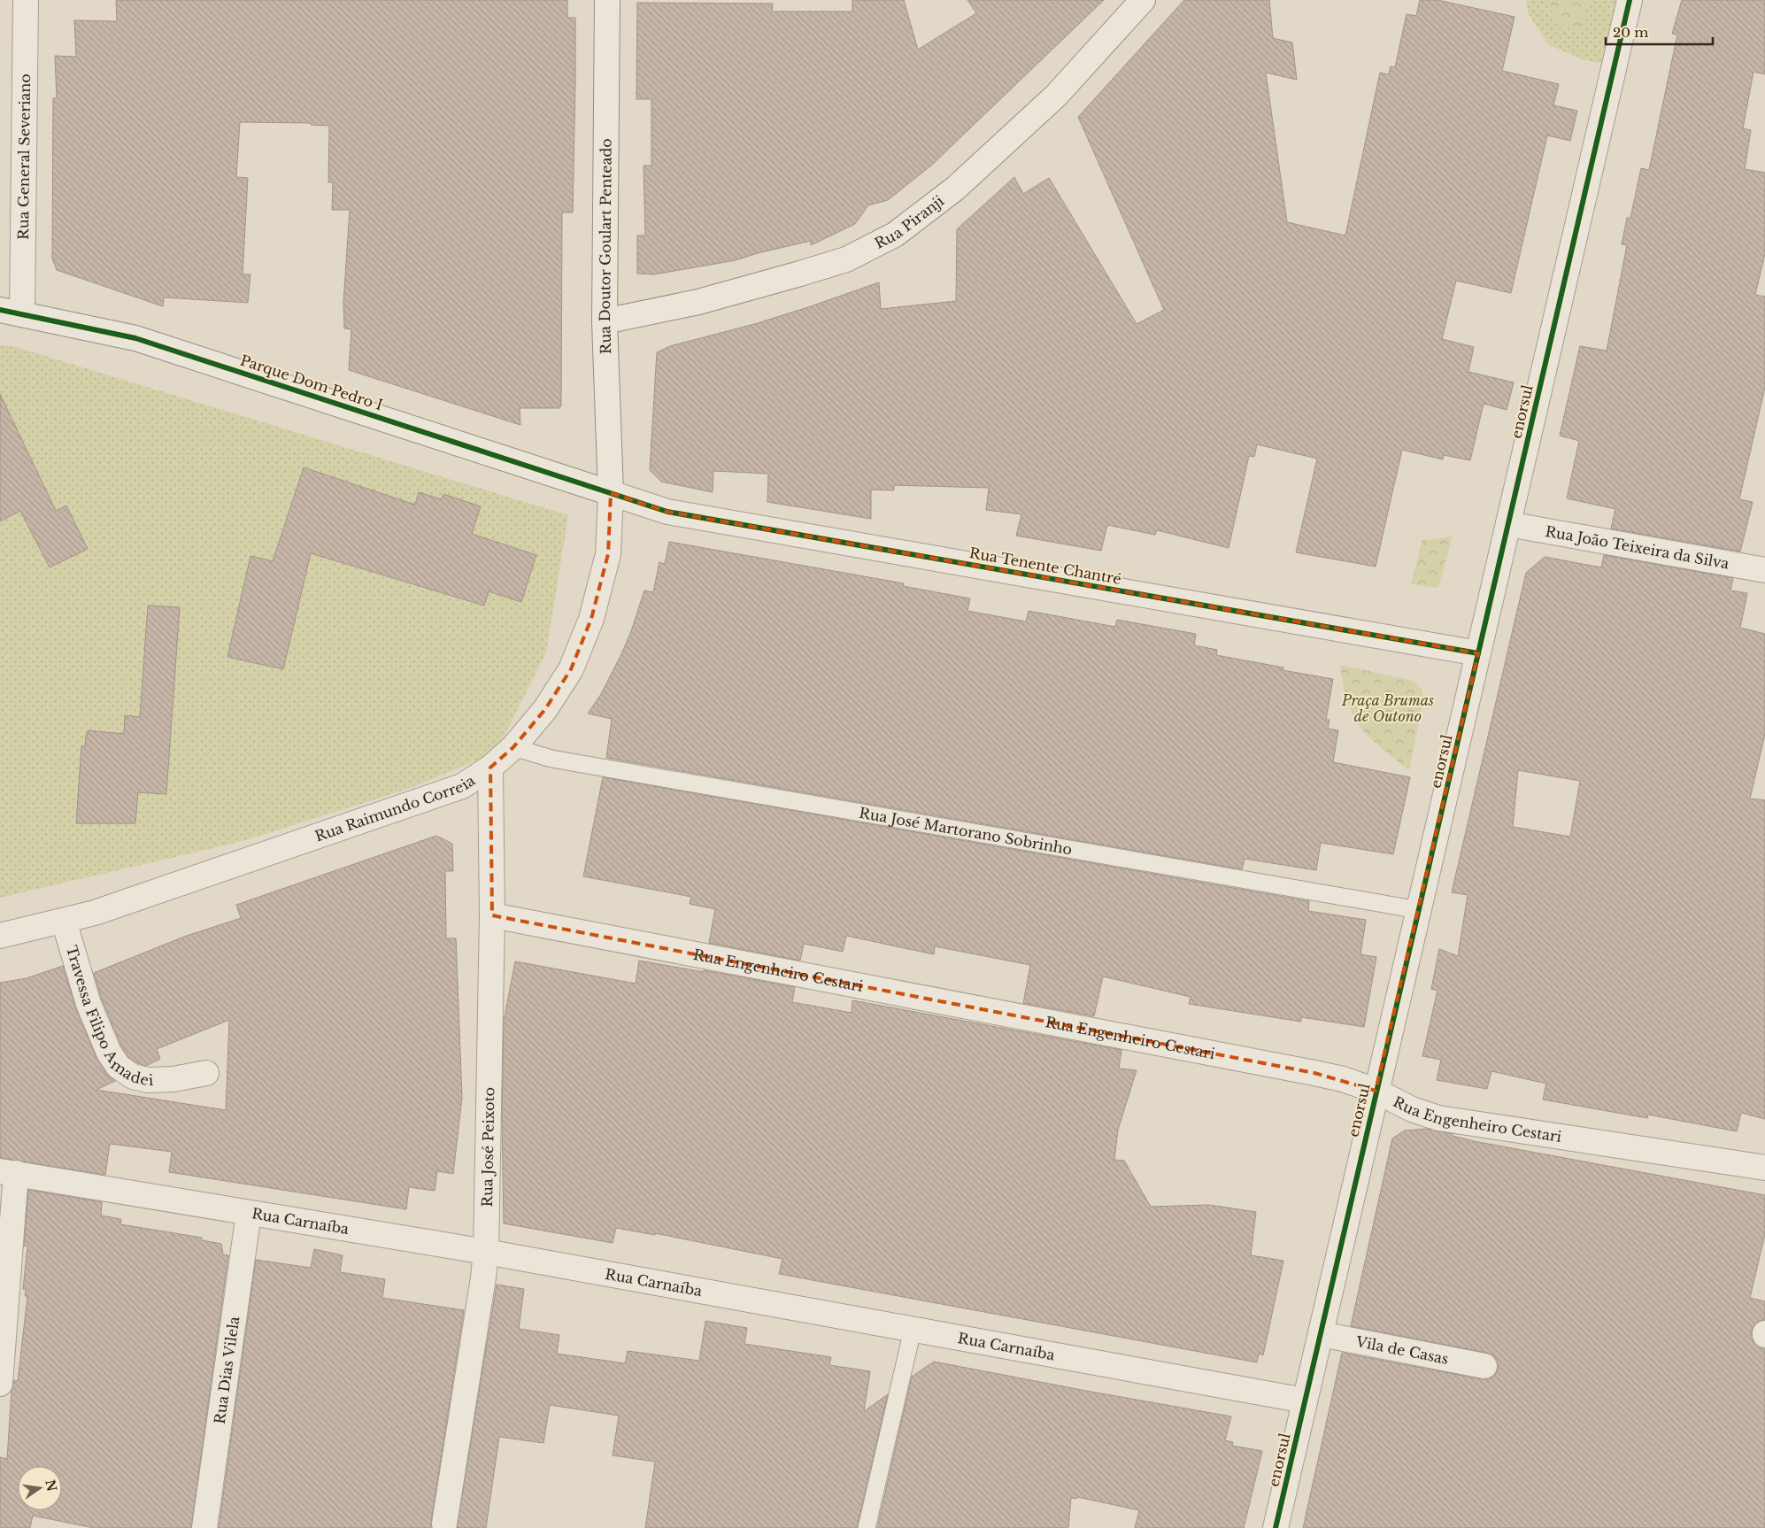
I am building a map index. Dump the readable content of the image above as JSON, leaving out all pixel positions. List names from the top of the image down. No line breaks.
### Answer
{"streets":{"street":["Rua General Severiano","Rua Piranji","Rua Doutor Goulart Penteado","Parque Dom Pedro I","enorsul","Rua João Teixeira da Silva","Rua Tenente Chantré","Rua Raimundo Correia","Rua Engenheiro Cestari","Travessa Filipo Amadei","Rua José Peixoto","Rua Carnaíba","Vila de Casas","Rua Dias Vilela"],"lane":["Rua José Martorano Sobrinho"]},"crossings":[["Rua General Severiano","Parque Dom Pedro I"],["Rua Piranji","Rua Doutor Goulart Penteado"],["Rua Doutor Goulart Penteado","Parque Dom Pedro I"],["Rua Doutor Goulart Penteado","Rua Tenente Chantré"],["Rua Doutor Goulart Penteado","Rua Raimundo Correia"],["Parque Dom Pedro I","Rua Tenente Chantré"],["Parque Dom Pedro I","Rua Raimundo Correia"],["enorsul","Rua João Teixeira da Silva"],["enorsul","Rua Tenente Chantré"],["enorsul","Rua José Martorano Sobrinho"],["enorsul","Rua Engenheiro Cestari"],["enorsul","Rua Carnaíba"],["enorsul","Vila de Casas"],["Rua Tenente Chantré","Rua Raimundo Correia"],["Rua Raimundo Correia","Rua José Martorano Sobrinho"],["Rua Raimundo Correia","Travessa Filipo Amadei"],["Rua Raimundo Correia","Rua José Peixoto"],["Rua Engenheiro Cestari","Rua José Peixoto"],["Rua José Peixoto","Rua Carnaíba"],["Rua Carnaíba","Rua Dias Vilela"]],"parks":["Praça Brumas de Outono"],"scale_bar":"20 m","north":"right"}
